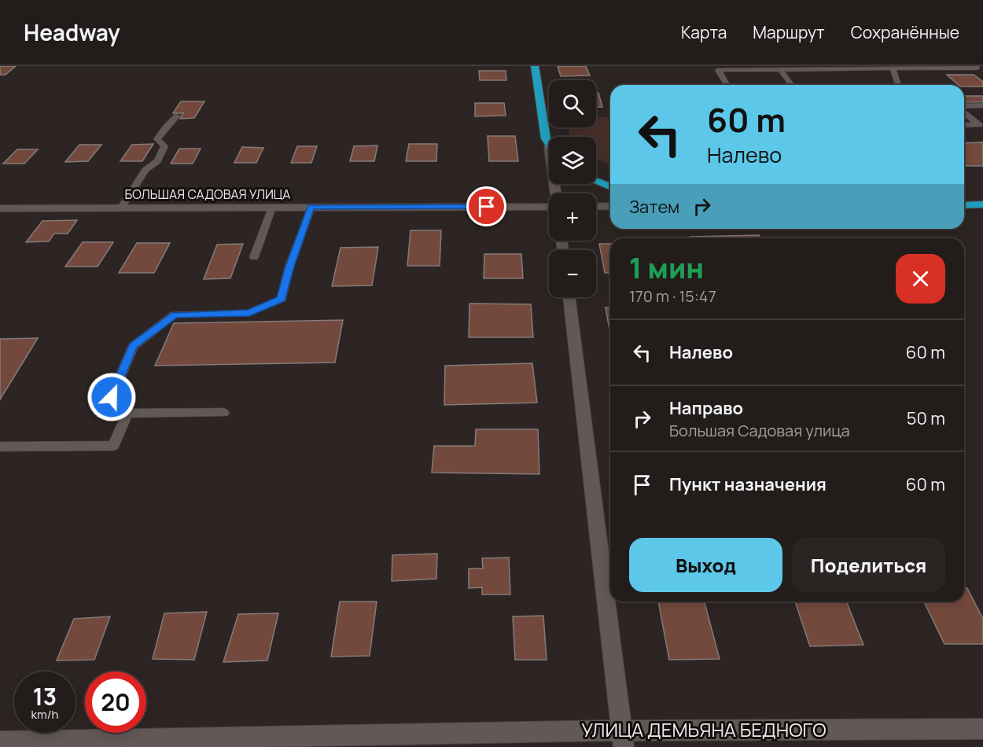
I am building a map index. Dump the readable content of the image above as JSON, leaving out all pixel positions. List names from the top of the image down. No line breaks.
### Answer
{"streets":{"street":["БОЛЬШАЯ САДОВАЯ УЛИЦА","УЛИЦА ДЕМЬЯНА БЕДНОГО"]},"page":{"header":"Headway","nav":["Карта","Маршрут","Сохранённые"],"map_buttons":["+","−"],"turn":["60 m","Налево"],"then":"Затем","heading":["1 мин","170 m · 15:47"],"list":[{"name":"Налево","value":"60 m"},{"name":"Направо","note":"Большая Садовая улица","value":"50 m"},{"name":"Пункт назначения","value":"60 m"}],"buttons":["Выход","Поделиться"],"speed":"13 km/h","limit":"20"}}
